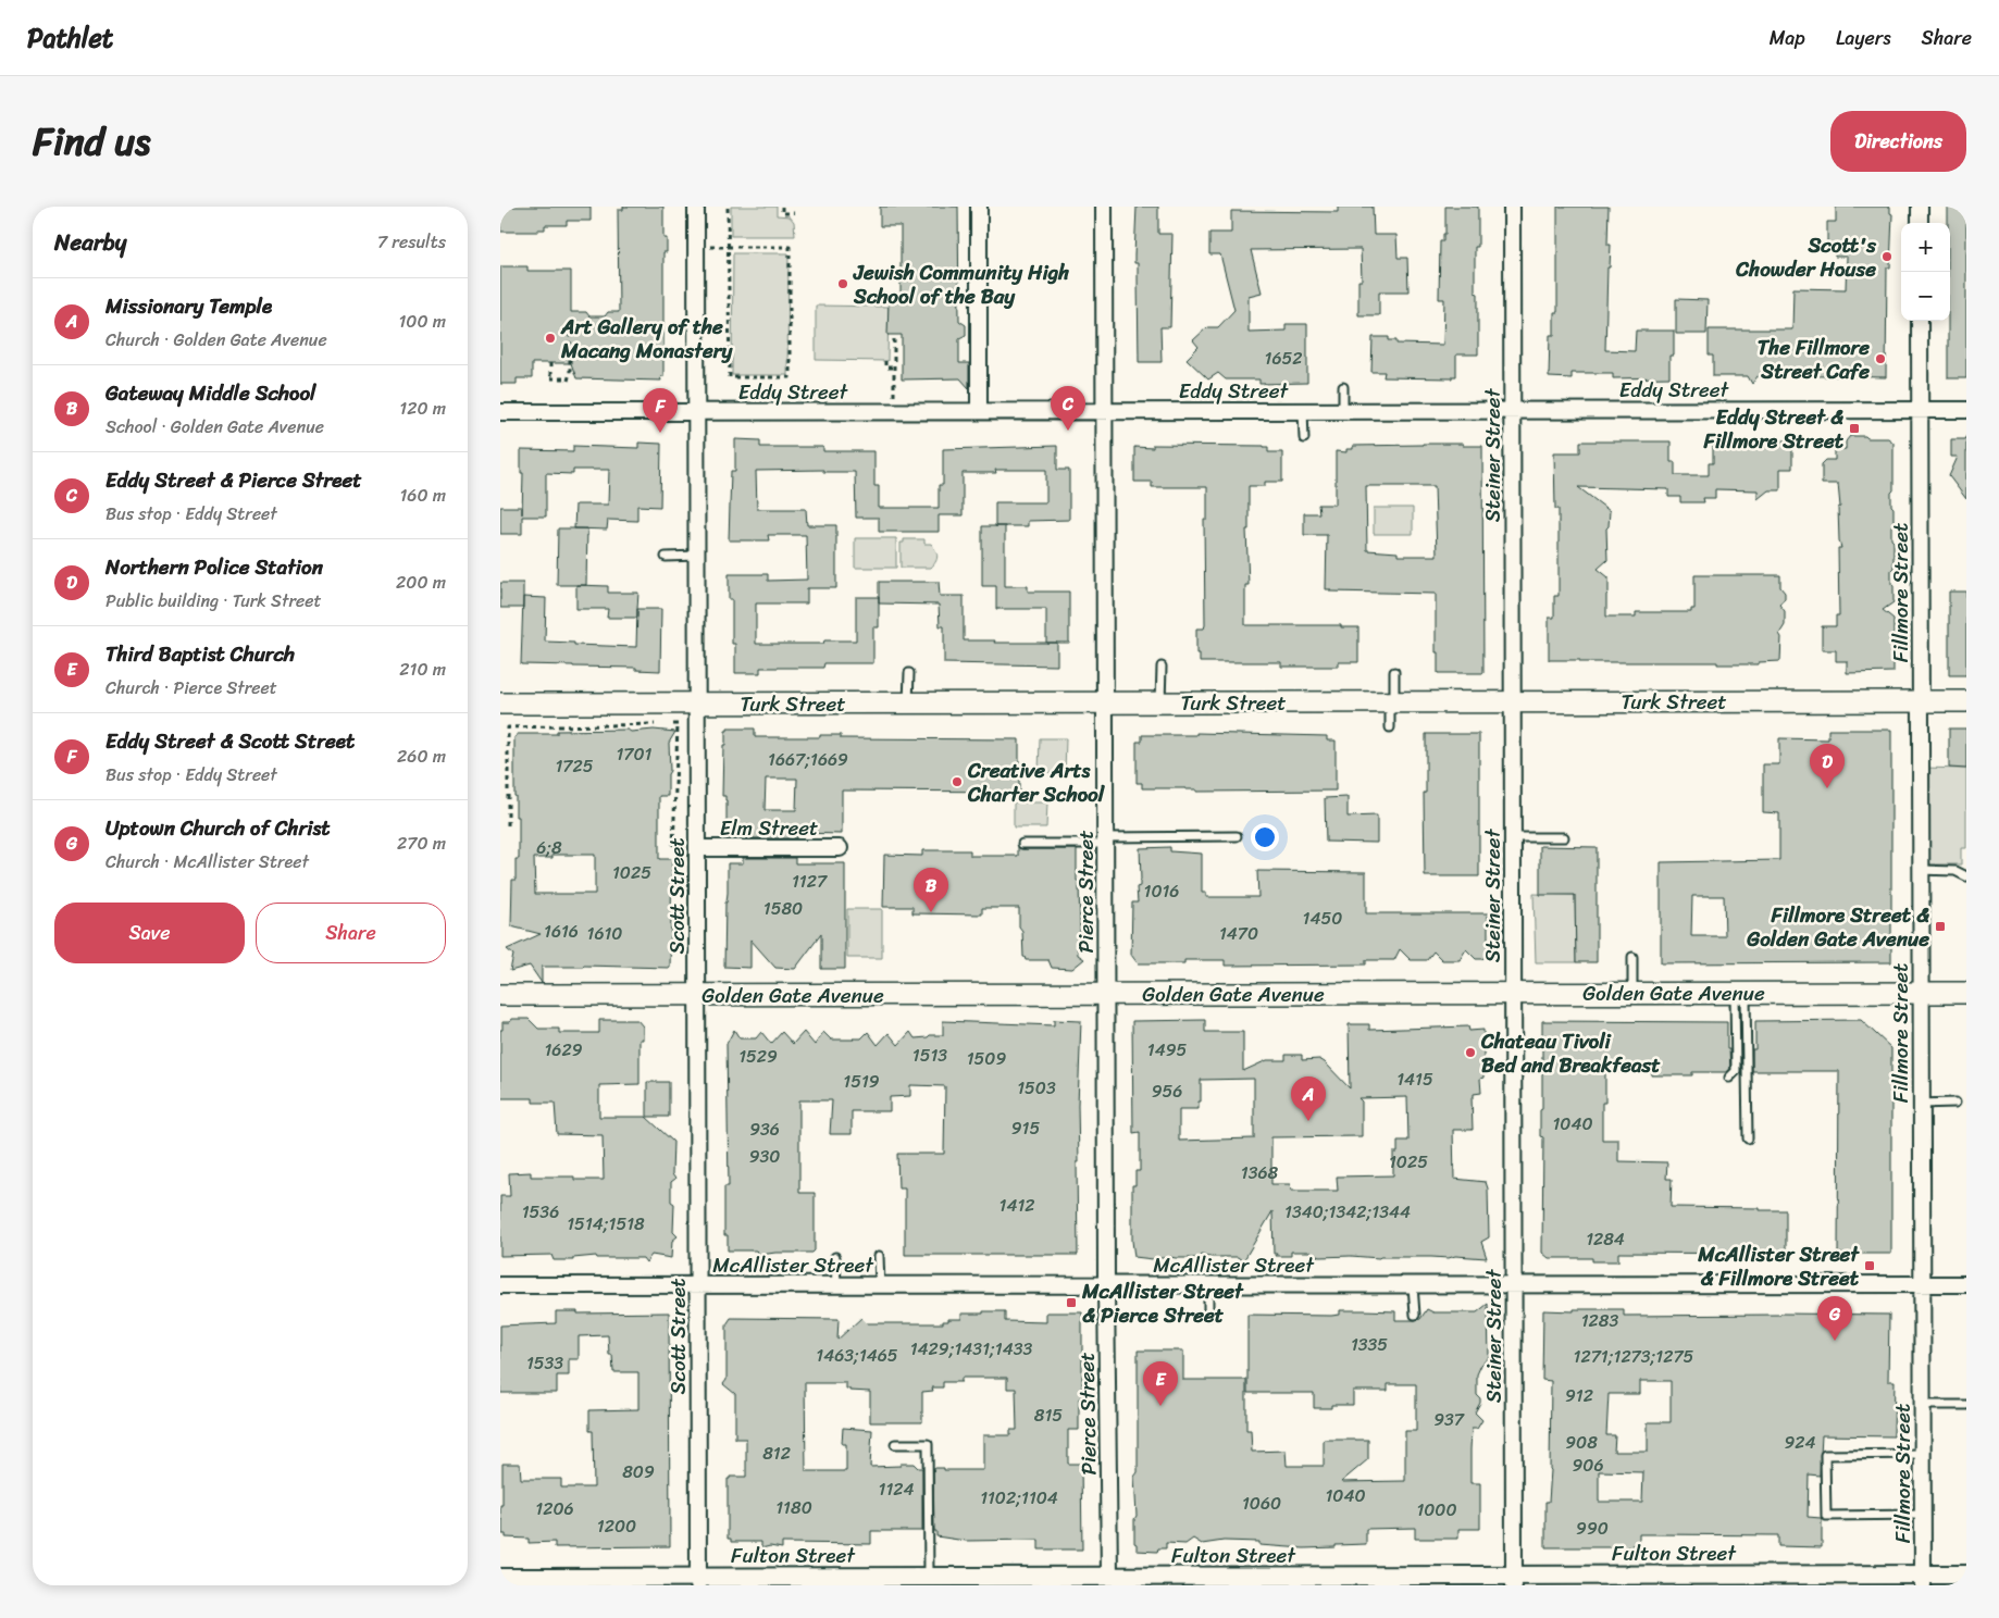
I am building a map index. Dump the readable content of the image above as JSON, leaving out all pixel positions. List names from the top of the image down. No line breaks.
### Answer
{"streets":{"main road":["Turk Street","Golden Gate Avenue"],"street":["Eddy Street","Steiner Street","Fillmore Street","Elm Street","Pierce Street","Scott Street","McAllister Street","Fulton Street"]},"crossings":[["Eddy Street","Steiner Street"],["Eddy Street","Fillmore Street"],["Eddy Street","Pierce Street"],["Eddy Street","Scott Street"],["Steiner Street","Turk Street"],["Steiner Street","Golden Gate Avenue"],["Steiner Street","McAllister Street"],["Steiner Street","Fulton Street"],["Fillmore Street","Turk Street"],["Fillmore Street","Golden Gate Avenue"],["Fillmore Street","McAllister Street"],["Fillmore Street","Fulton Street"],["Turk Street","Pierce Street"],["Turk Street","Scott Street"],["Elm Street","Scott Street"],["Pierce Street","Golden Gate Avenue"],["Pierce Street","McAllister Street"],["Pierce Street","Fulton Street"],["Scott Street","Golden Gate Avenue"],["Scott Street","McAllister Street"],["Scott Street","Fulton Street"]],"places":{"other":["Scott's Chowder House","Jewish Community High School of the Bay","Art Gallery of the Macang Monastery","The Fillmore Street Cafe","Creative Arts Charter School","Chateau Tivoli Bed and Breakfeast"],"transit":["Eddy Street & Fillmore Street","Fillmore Street & Golden Gate Avenue","McAllister Street & Fillmore Street","McAllister Street & Pierce Street"]},"house_numbers":["1652","1701","1667;1669","1725","6;8","1025","1127","1016","1580","1450","1616","1610","1470","1629","1495","1513","1529","1509","1415","1519","1503","956","1040","915","936","930","1025","1368","1412","1536","1340;1342;1344","1514;1518","1284","1283","1335","1429;1431;1433","1463;1465","1271;1273;1275","1533","912","815","937","908","924","812","906","809","1124","1040","1102;1104","1060","1180","1206","1000","1200","990"],"page":{"header":"Pathlet","nav":["Map","Layers","Share"],"title":"Find us","buttons":["Directions",["Save","Share"]],"heading":["Nearby","7 results"],"map_buttons":["+","−"],"list":[{"mark":"A","name":"Missionary Temple","note":"Church · Golden Gate Avenue","value":"100 m"},{"mark":"B","name":"Gateway Middle School","note":"School · Golden Gate Avenue","value":"120 m"},{"mark":"C","name":"Eddy Street & Pierce Street","note":"Bus stop · Eddy Street","value":"160 m"},{"mark":"D","name":"Northern Police Station","note":"Public building · Turk Street","value":"200 m"},{"mark":"E","name":"Third Baptist Church","note":"Church · Pierce Street","value":"210 m"},{"mark":"F","name":"Eddy Street & Scott Street","note":"Bus stop · Eddy Street","value":"260 m"},{"mark":"G","name":"Uptown Church of Christ","note":"Church · McAllister Street","value":"270 m"}],"pins":["C","F","D","B","A","G","E"]}}
